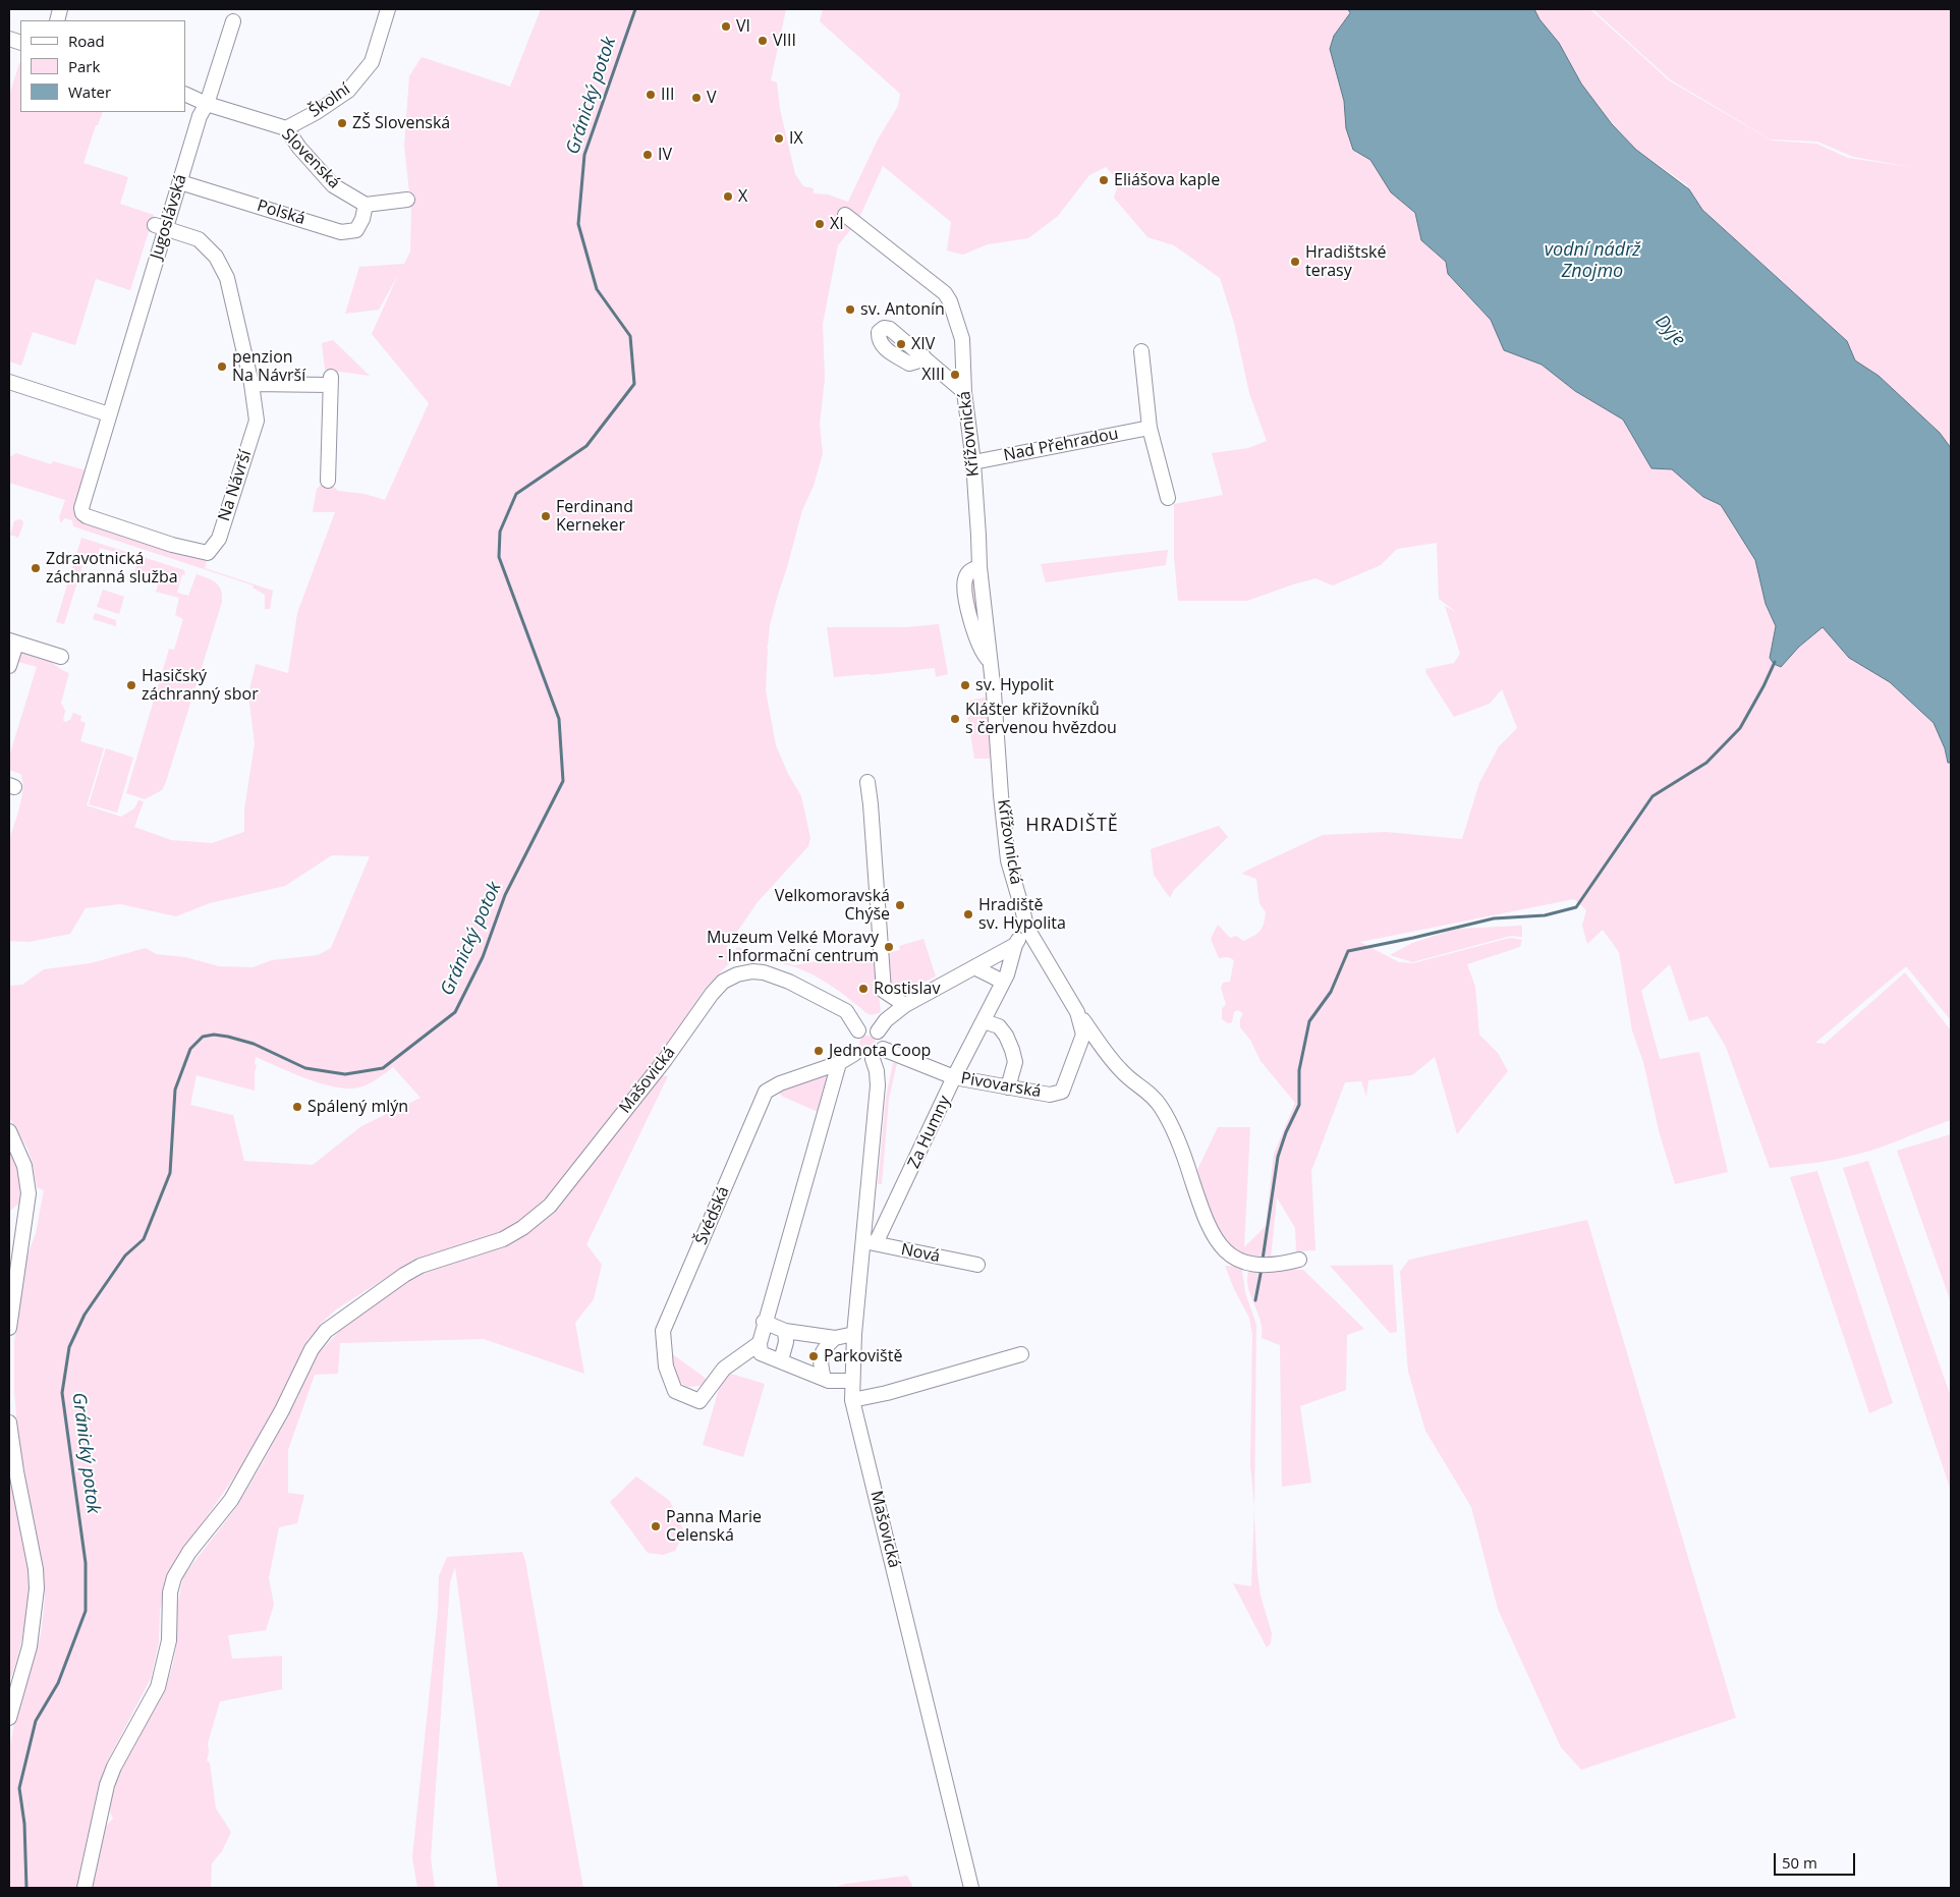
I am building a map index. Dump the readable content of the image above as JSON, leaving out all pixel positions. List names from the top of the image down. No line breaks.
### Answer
{"streets":{"street":["Školní","Slovenská","Polská","Jugoslávská","Křížovnická","Nad Přehradou","Na Návrší","Mašovická","Pivovarská","Za Humny","Švédská","Nová"]},"crossings":[["Školní","Slovenská"],["Slovenská","Polská"],["Slovenská","Jugoslávská"],["Polská","Jugoslávská"],["Jugoslávská","Na Návrší"],["Křížovnická","Nad Přehradou"],["Křížovnická","Pivovarská"],["Mašovická","Pivovarská"],["Mašovická","Za Humny"],["Mašovická","Švédská"],["Mašovická","Nová"],["Pivovarská","Za Humny"],["Pivovarská","Švédská"],["Za Humny","Nová"]],"districts":["HRADIŠTĚ"],"water":["Gránický potok","vodní nádrž Znojmo","Dyje"],"places":["VI","VIII","III","V","ZŠ Slovenská","IX","IV","Eliášova kaple","X","XI","Hradištské terasy","sv. Antonín","XIV","penzion Na Návrší","XIII","Ferdinand Kerneker","Zdravotnická záchranná služba","Hasičský záchranný sbor","sv. Hypolit","Klášter křižovníků s červenou hvězdou","Velkomoravská Chýše","Hradiště sv. Hypolita","Muzeum Velké Moravy - Informační centrum","Rostislav","Jednota Coop","Spálený mlýn","Parkoviště","Panna Marie Celenská"],"legend":["Road","Park","Water"],"scale_bar":"50 m"}
